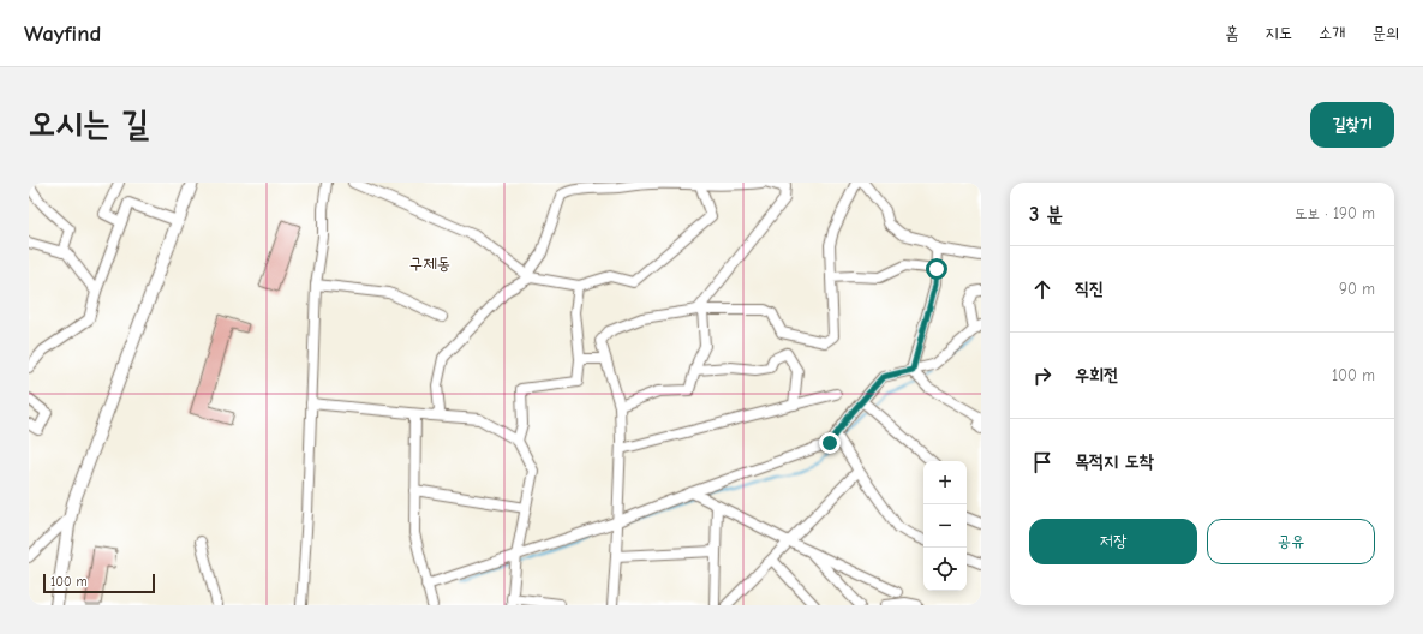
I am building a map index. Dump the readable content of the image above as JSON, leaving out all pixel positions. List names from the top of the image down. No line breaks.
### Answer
{"districts":["구제동"],"scale_bar":"100 m","page":{"header":"Wayfind","nav":["홈","지도","소개","문의"],"buttons":["길찾기",["저장","공유"]],"title":"오시는 길","heading":["3 분","도보 · 190 m"],"list":[["직진","90 m"],["우회전","100 m"],"목적지 도착"],"map_buttons":["+","−"],"scale":"100 m"}}
